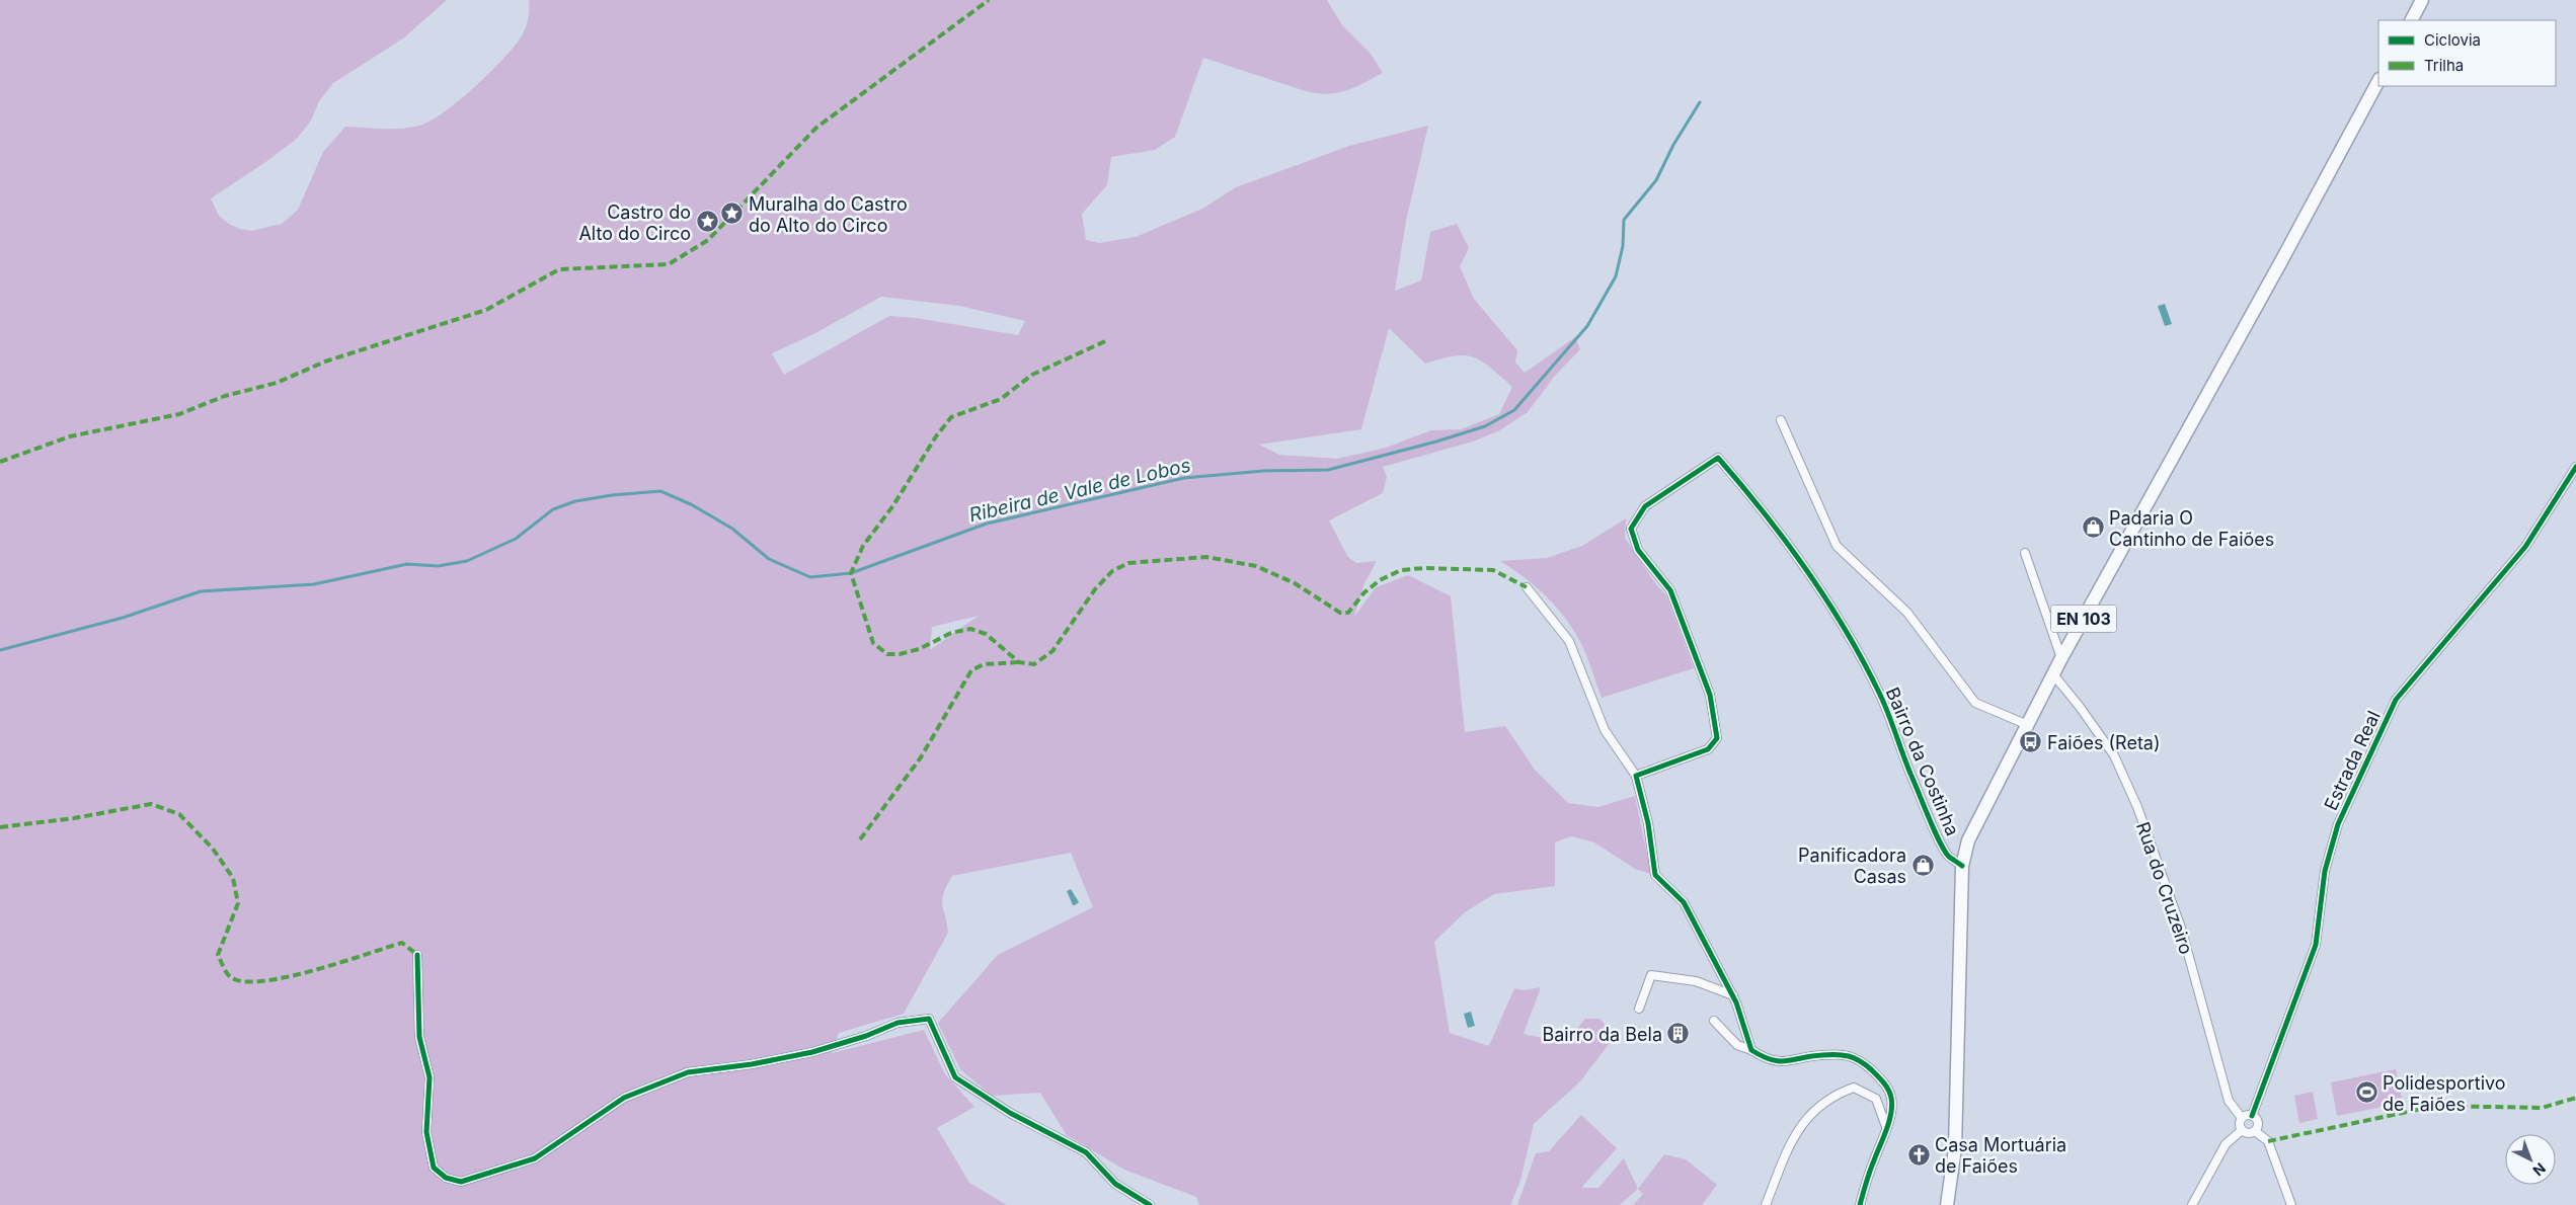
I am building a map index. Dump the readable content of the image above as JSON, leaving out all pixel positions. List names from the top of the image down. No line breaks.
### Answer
{"streets":{"main road":["EN 103"],"street":["Estrada Real","Bairro da Costinha","Rua do Cruzeiro"]},"crossings":[["EN 103","Bairro da Costinha"],["EN 103","Rua do Cruzeiro"],["Estrada Real","Rua do Cruzeiro"]],"water":["Ribeira de Vale de Lobos"],"places":{"place":["Muralha do Castro do Alto do Circo","Castro do Alto do Circo"],"shop":["Padaria O Cantinho de Faiões","Panificadora Casas"],"bus stop":["Faiões (Reta)"],"building":["Bairro da Bela"],"sports":["Polidesportivo de Faiões"],"church":["Casa Mortuária de Faiões"]},"legend":["Ciclovia","Trilha"],"north":"bottom right"}
